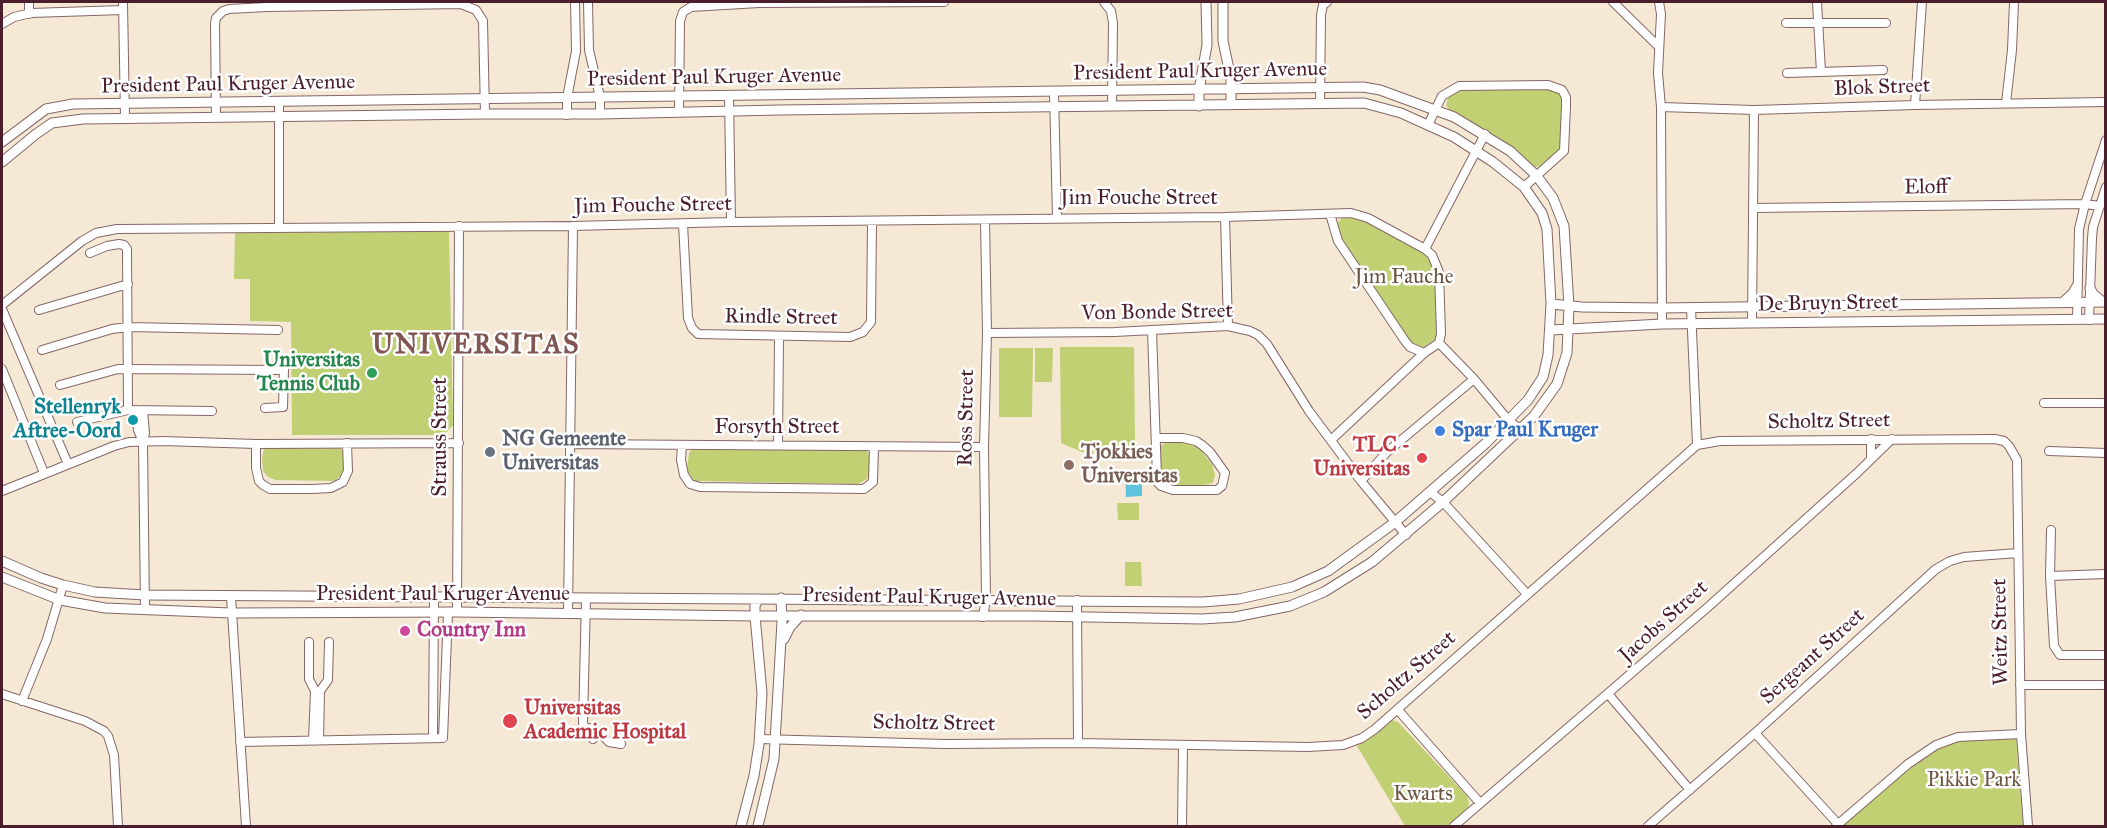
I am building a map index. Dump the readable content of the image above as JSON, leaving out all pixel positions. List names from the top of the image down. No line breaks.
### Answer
{"streets":{"street":["President Paul Kruger Avenue","Blok Street","Eloff","Jim Fouche Street","De Bruyn Street","Von Bonde Street","Rindle Street","Ross Street","Scholtz Street","Forsyth Street","Strauss Street","Jacobs Street","Weitz Street","Sergeant Street"]},"crossings":[["President Paul Kruger Avenue","De Bruyn Street"],["President Paul Kruger Avenue","Von Bonde Street"],["President Paul Kruger Avenue","Ross Street"],["President Paul Kruger Avenue","Strauss Street"],["Jim Fouche Street","Rindle Street"],["Jim Fouche Street","Ross Street"],["Jim Fouche Street","Strauss Street"],["Von Bonde Street","Ross Street"],["Ross Street","Forsyth Street"],["Scholtz Street","Jacobs Street"],["Scholtz Street","Weitz Street"],["Weitz Street","Sergeant Street"]],"districts":["UNIVERSITAS"],"parks":["Jim Fauche","Pikkie Park","Kwarts"],"places":["Universitas Tennis Club","Stellenryk Aftree-Oord","Spar Paul Kruger","NG Gemeente Universitas","TLC - Universitas","Tjokkies Universitas","Country Inn","Universitas Academic Hospital"]}
